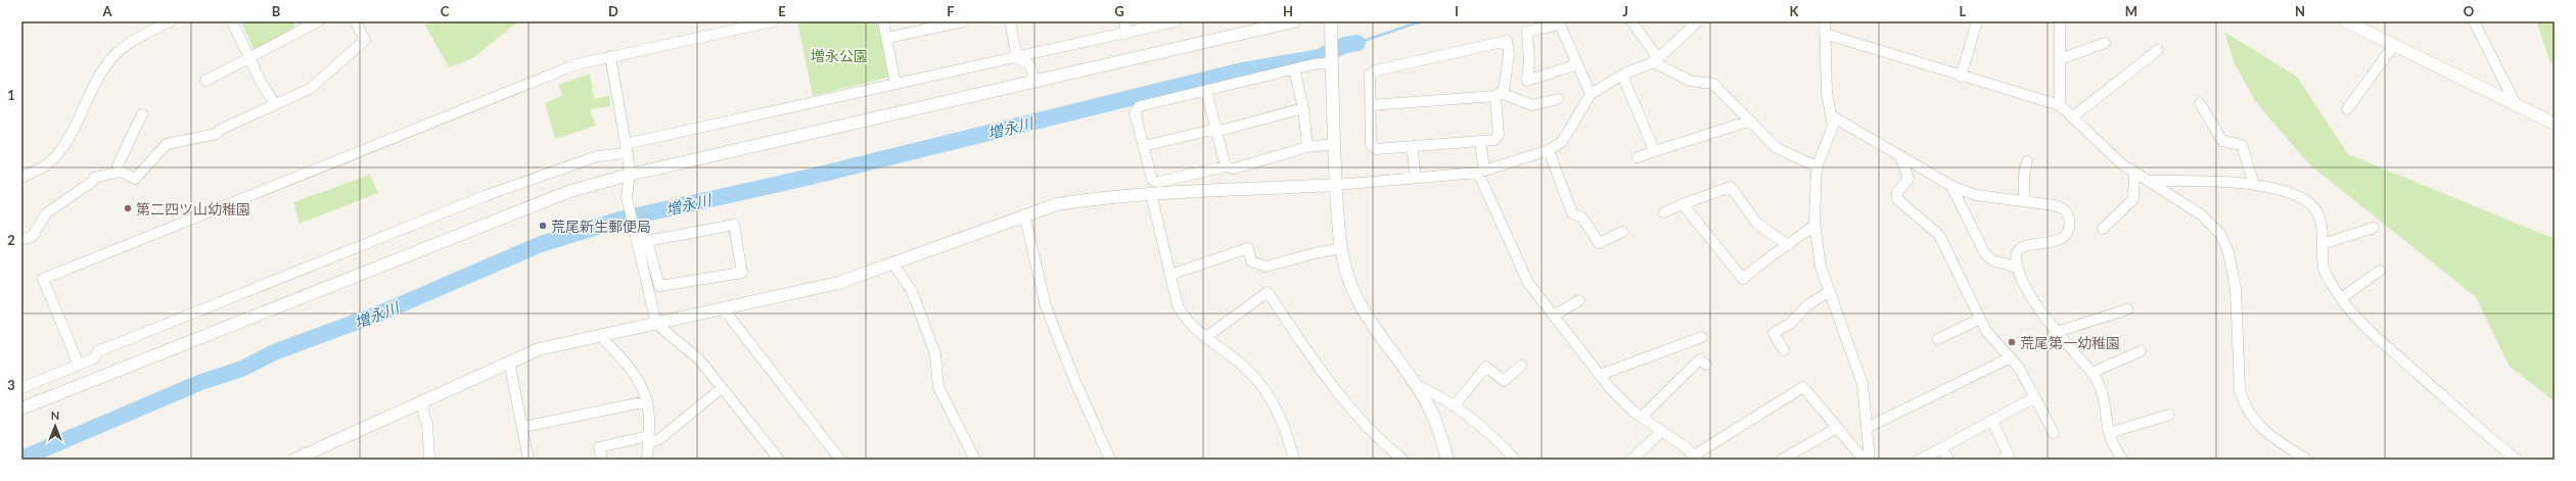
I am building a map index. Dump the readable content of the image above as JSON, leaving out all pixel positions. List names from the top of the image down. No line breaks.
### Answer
{"water":["増永川"],"parks":["増永公園"],"places":["第二四ツ山幼稚園","荒尾新生郵便局","荒尾第一幼稚園"],"north":"top","grid":{"columns":["A","B","C","D","E","F","G","H","I","J","K","L","M","N","O"],"rows":["1","2","3"]}}
